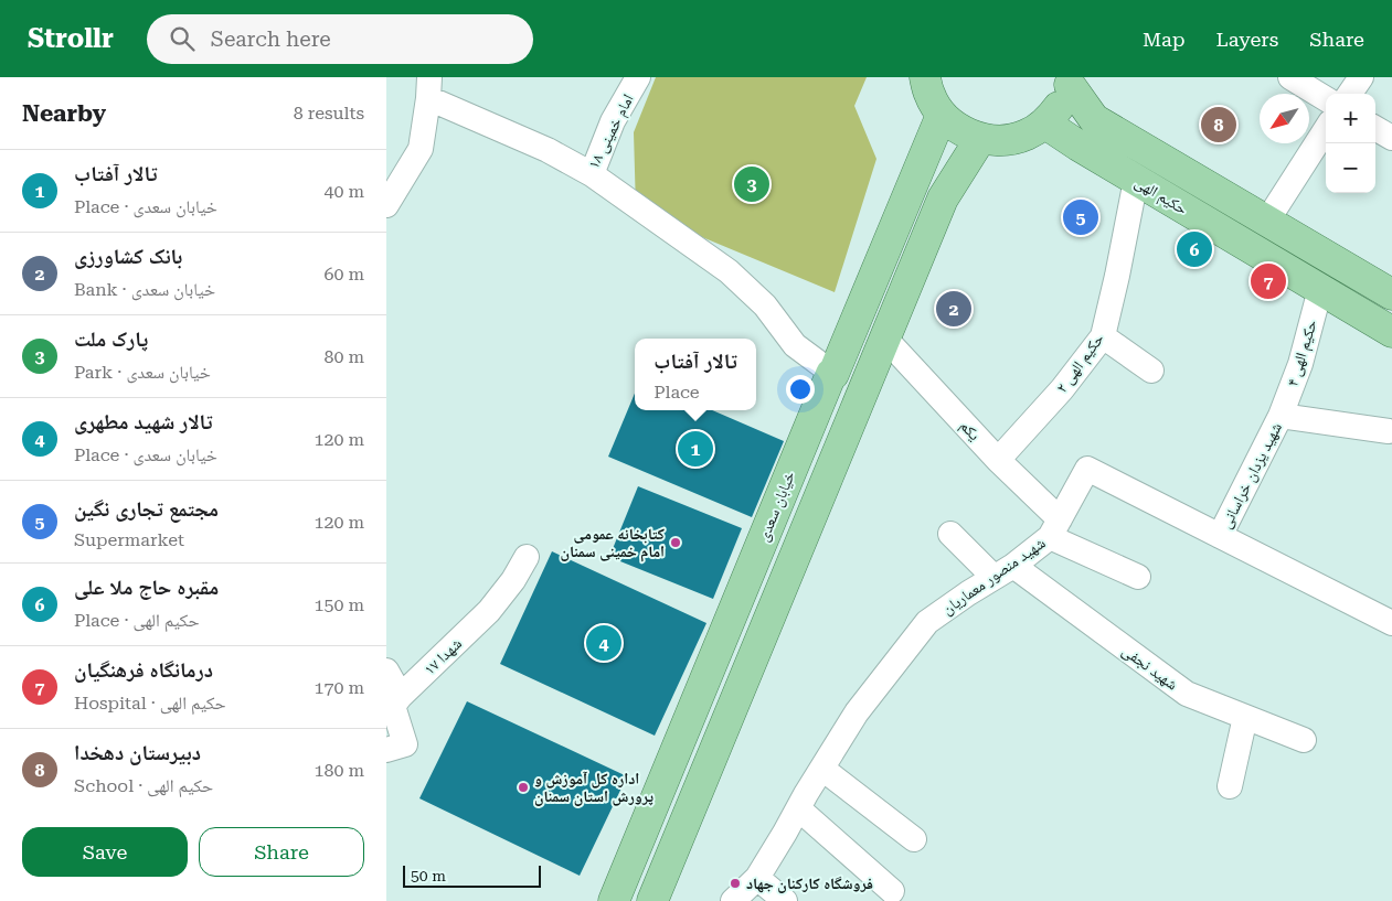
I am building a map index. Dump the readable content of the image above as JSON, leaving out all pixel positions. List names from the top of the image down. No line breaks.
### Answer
{"streets":{"main road":["حکیم الهی","خیابان سعدی"],"street":["امام خمینی ۱۸","حکیم الهی ۴","حکیم الهی ۲","یکم","شهید یزدان خراسانی","شهید منصور معماریان","شهدا ۱۷","شهید نجفی"]},"crossings":[["حکیم الهی","حکیم الهی ۴"],["حکیم الهی","حکیم الهی ۲"],["حکیم الهی ۴","شهید یزدان خراسانی"],["حکیم الهی ۲","یکم"],["یکم","شهید منصور معماریان"],["شهید یزدان خراسانی","شهید منصور معماریان"],["شهید منصور معماریان","شهید نجفی"]],"places":["کتابخانه عمومی امام خمینی سمنان","اداره کل آموزش و پرورش استان سمنان","فروشگاه کارکنان جهاد"],"scale_bar":"50 m","north":"bottom left","page":{"header":"Strollr","search":"Search here","nav":["Map","Layers","Share"],"heading":["Nearby","8 results"],"map_buttons":["+","−"],"pins":["8","3","5","6","7","2","1","4"],"list":[{"mark":"1","name":"تالار آفتاب","note":"Place · خیابان سعدی","value":"40 m"},{"mark":"2","name":"بانک کشاورزی","note":"Bank · خیابان سعدی","value":"60 m"},{"mark":"3","name":"پارک ملت","note":"Park · خیابان سعدی","value":"80 m"},{"mark":"4","name":"تالار شهید مطهری","note":"Place · خیابان سعدی","value":"120 m"},{"mark":"5","name":"مجتمع تجاری نگین","note":"Supermarket","value":"120 m"},{"mark":"6","name":"مقبره حاج ملا علی","note":"Place · حکیم الهی","value":"150 m"},{"mark":"7","name":"درمانگاه فرهنگیان","note":"Hospital · حکیم الهی","value":"170 m"},{"mark":"8","name":"دبیرستان دهخدا","note":"School · حکیم الهی","value":"180 m"}],"popup":["تالار آفتاب","Place"],"buttons":["Save","Share"],"scale":"50 m"}}
